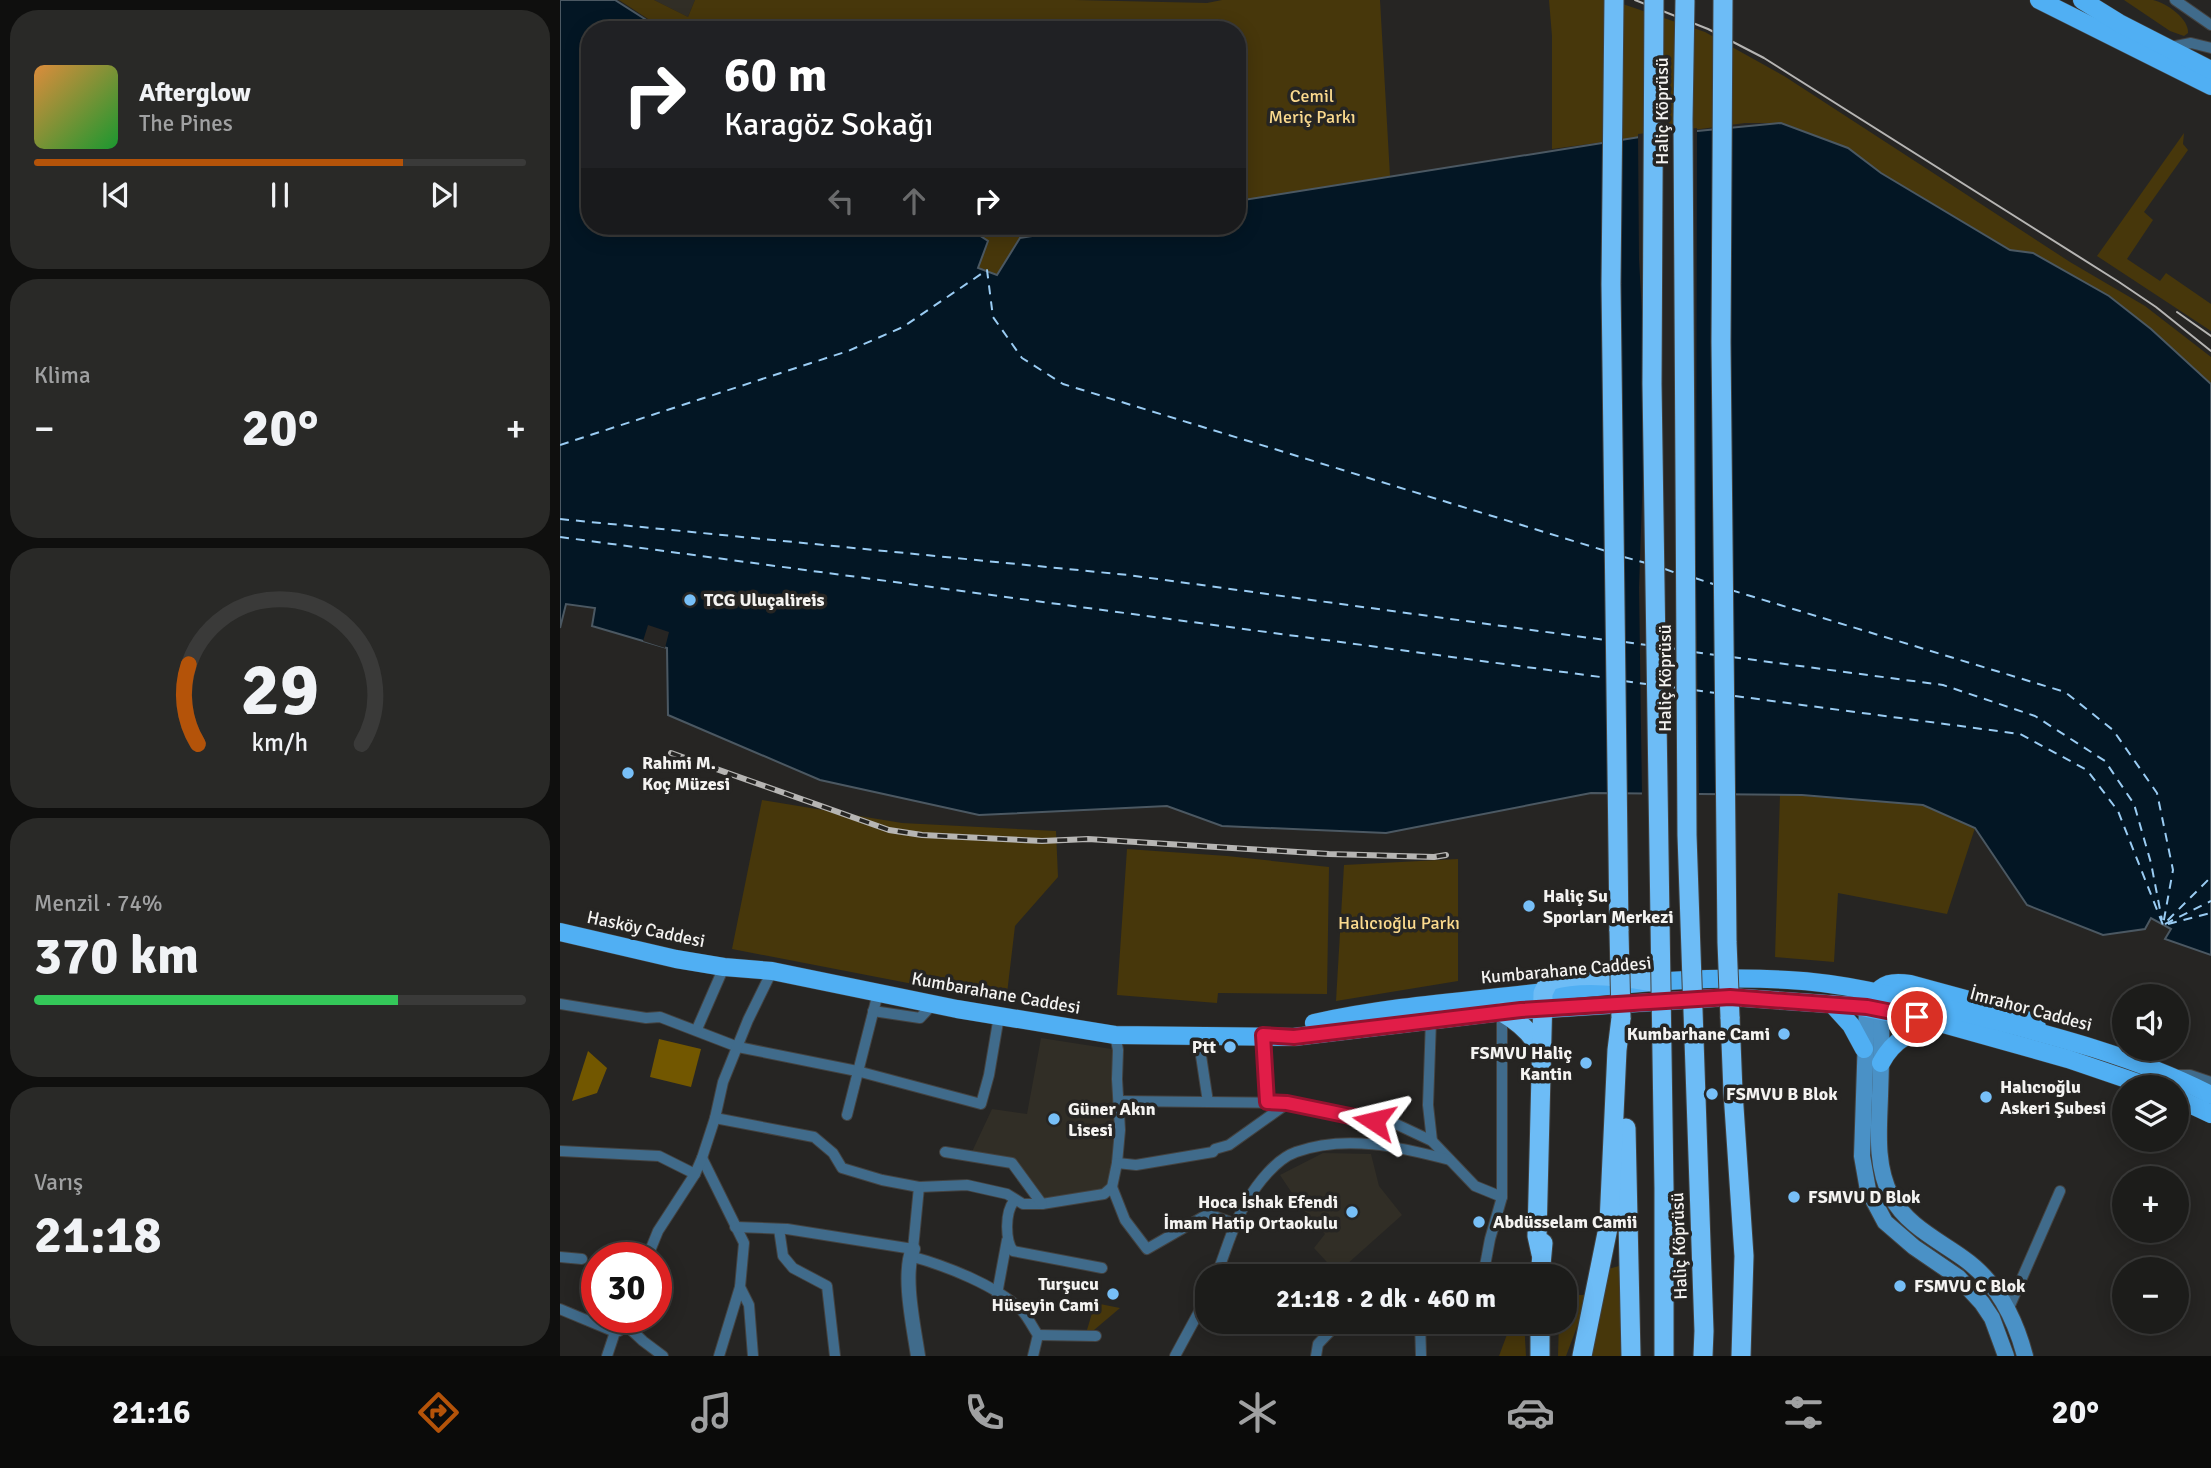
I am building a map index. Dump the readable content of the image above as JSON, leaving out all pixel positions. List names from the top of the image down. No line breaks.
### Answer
{"streets":{"highway":["Haliç Köprüsü"],"main road":["Hasköy Caddesi","Kumbarahane Caddesi","İmrahor Caddesi"]},"crossings":[["Hasköy Caddesi","Kumbarahane Caddesi"],["Kumbarahane Caddesi","İmrahor Caddesi"]],"parks":["Cemil Meriç Parkı","Halıcıoğlu Parkı"],"places":["TCG Uluçalireis","Rahmi M. Koç Müzesi","Haliç Su Sporları Merkezi","Kumbarhane Cami","Ptt","FSMVU Haliç Kantin","FSMVU B Blok","Halıcıoğlu Askeri Şubesi","Güner Akın Lisesi","FSMVU D Blok","Hoca İshak Efendi İmam Hatip Ortaokulu","Abdüsselam Camii","FSMVU C Blok","Turşucu Hüseyin Cami"],"page":{"turn":["60 m","Karagöz Sokağı"],"song":["Afterglow","The Pines"],"tile":["Klima",["Menzil · 74%","370 km"],["Varış","21:18"]],"heat":["−","20°","+"],"map_buttons":["+","−"],"limit":"30","trip":"21:18 · 2 dk · 460 m","tabs":["21:16","20°"],"gauge":["29","km/h"]}}
